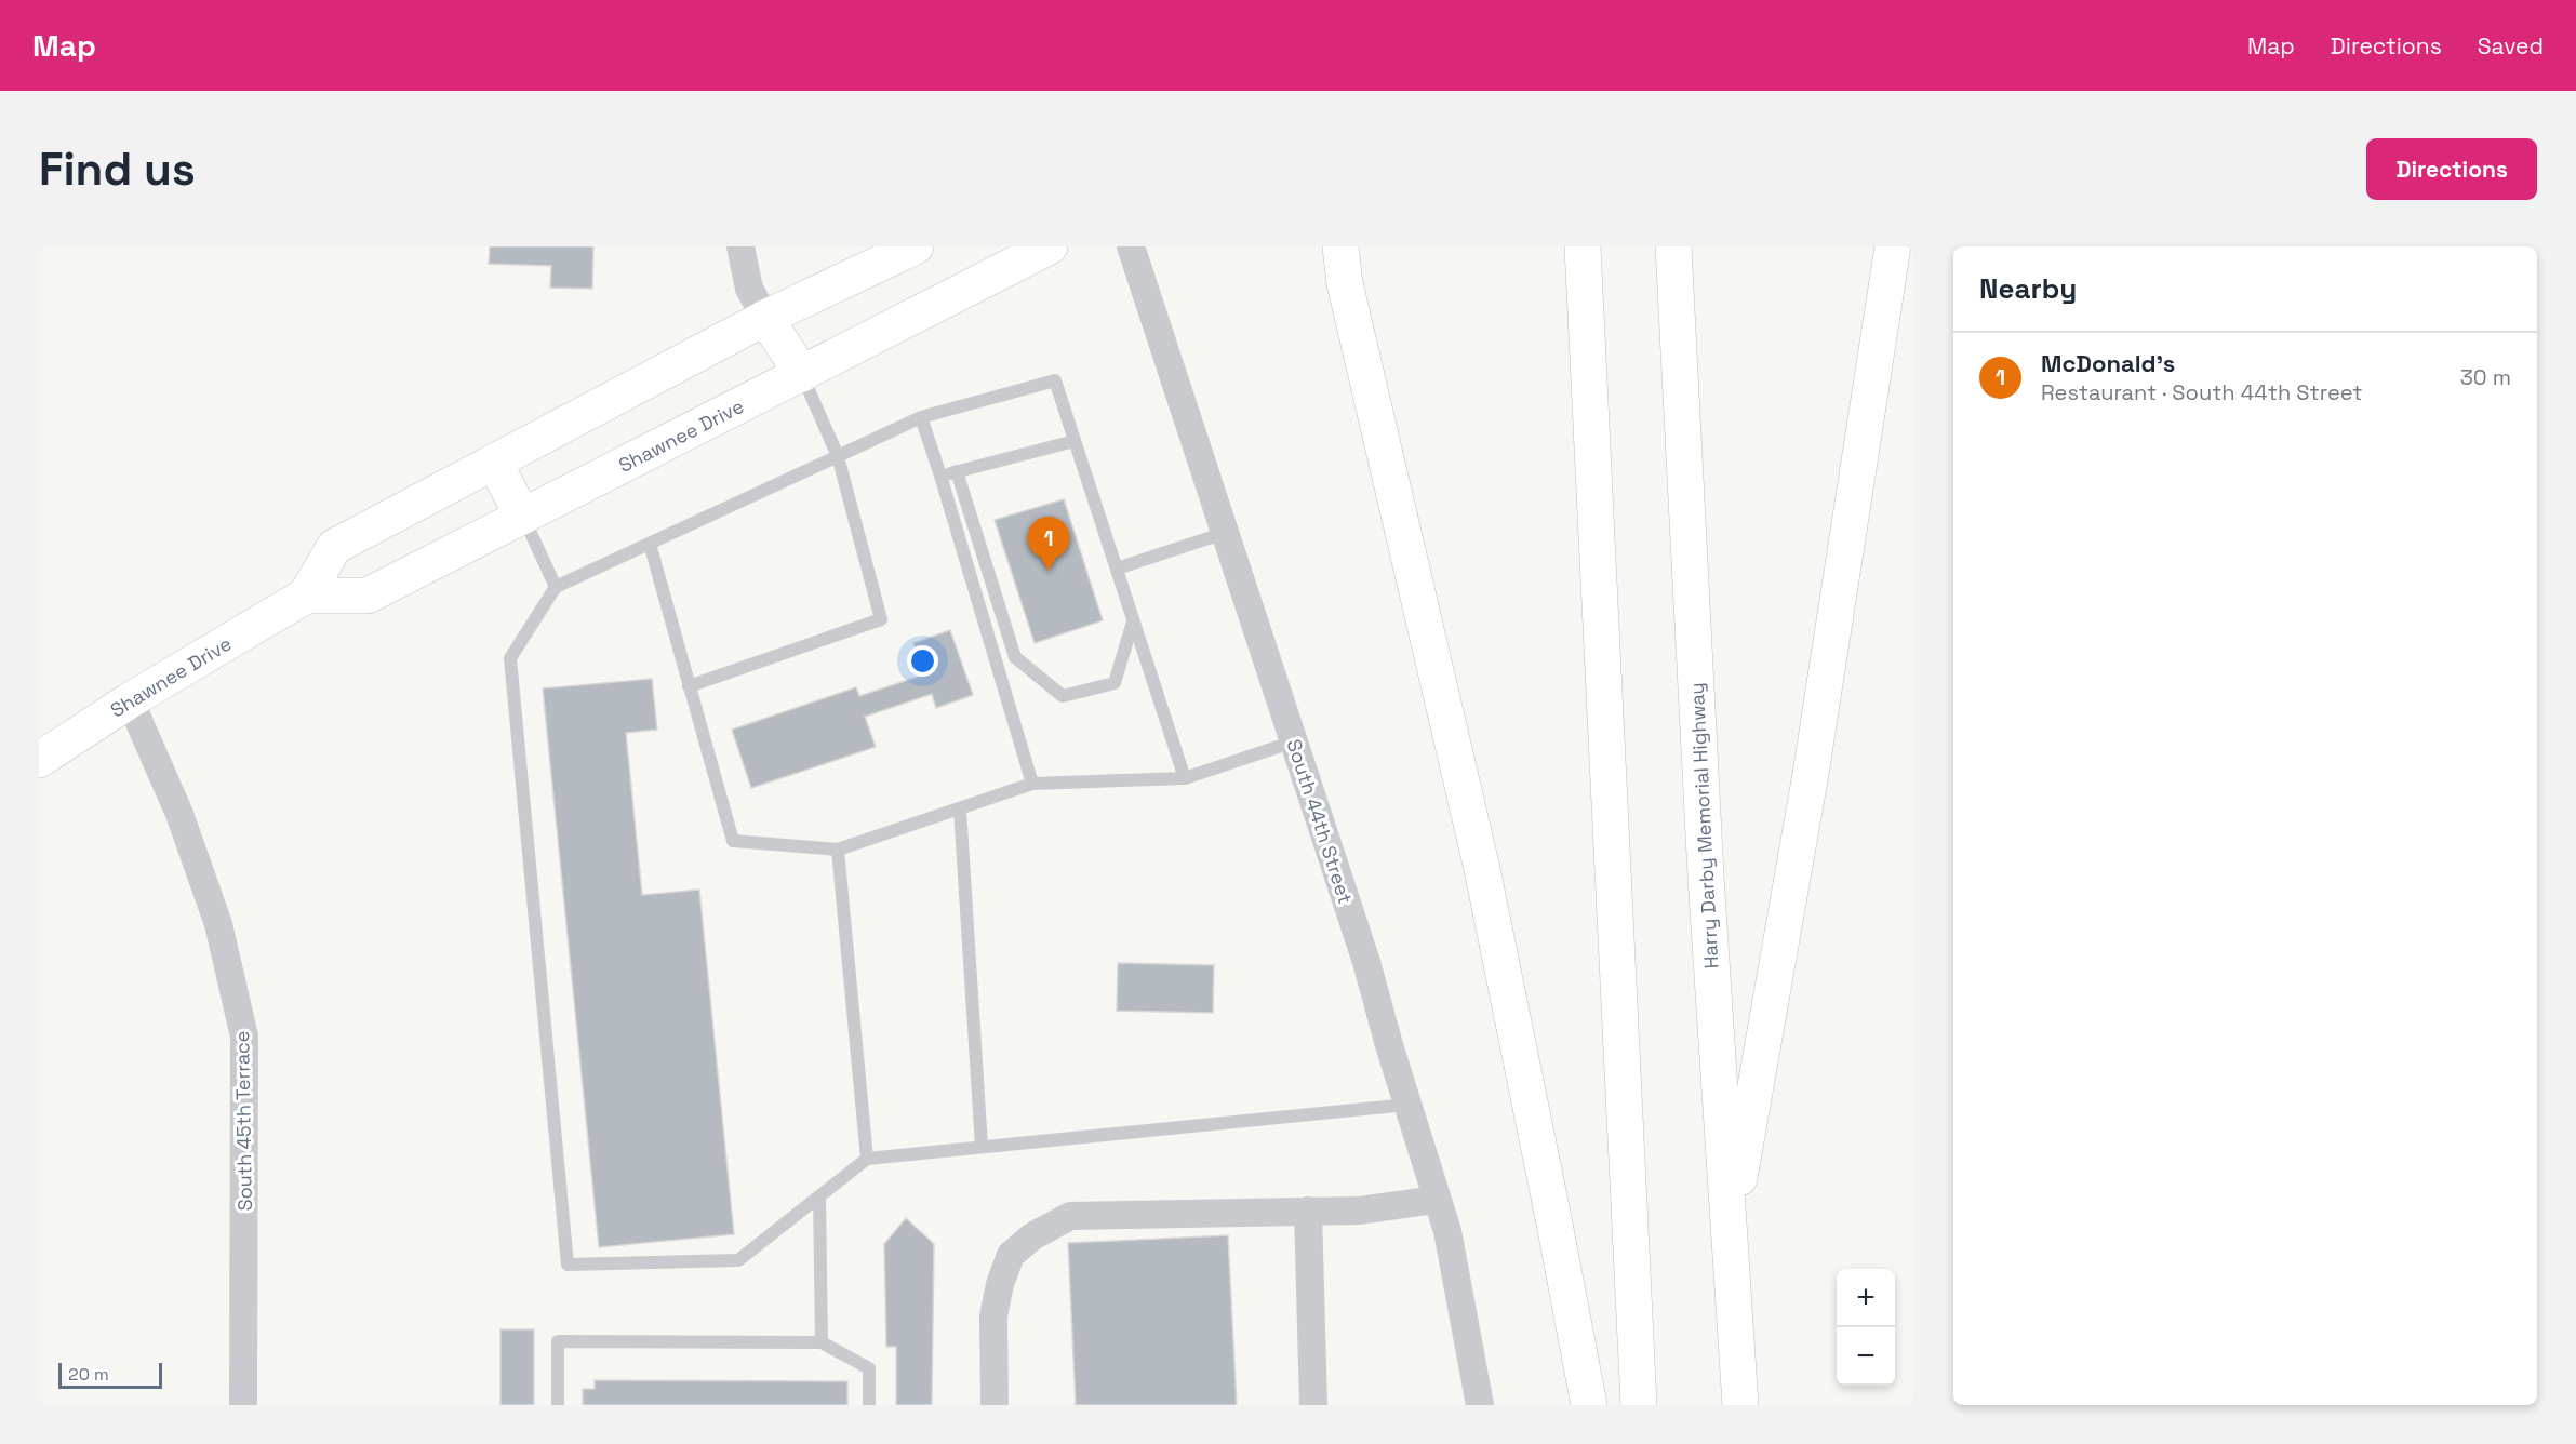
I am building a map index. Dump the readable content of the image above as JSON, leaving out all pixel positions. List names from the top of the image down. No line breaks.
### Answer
{"streets":{"main road":["Shawnee Drive","Harry Darby Memorial Highway"],"street":["South 44th Street","South 45th Terrace"]},"crossings":[["Shawnee Drive","South 45th Terrace"]],"scale_bar":"20 m","page":{"header":"Map","nav":["Map","Directions","Saved"],"buttons":"Directions","title":"Find us","heading":"Nearby","list":[{"mark":"1","name":"McDonald's","note":"Restaurant · South 44th Street","value":"30 m"}],"pins":"1","map_buttons":["+","−"],"scale":"20 m"}}
